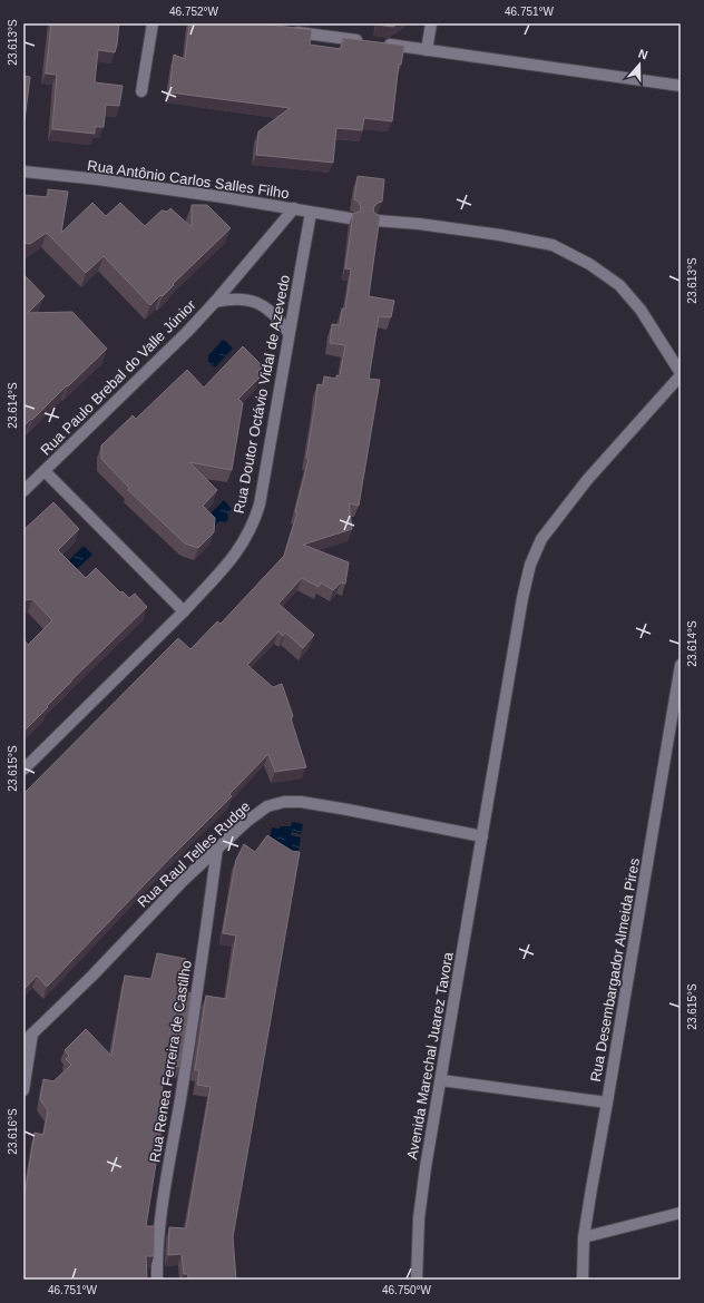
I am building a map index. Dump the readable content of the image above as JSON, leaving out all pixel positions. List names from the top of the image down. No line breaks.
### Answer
{"streets":{"street":["Rua Antônio Carlos Salles Filho","Rua Paulo Brebal do Valle Júnior","Rua Doutor Octávio Vidal de Azevedo","Rua Raul Telles Rudge","Rua Desembargador Almeida Pires","Avenida Marechal Juarez Tavora","Rua Renea Ferreira de Castilho"]},"crossings":[["Rua Antônio Carlos Salles Filho","Rua Paulo Brebal do Valle Júnior"],["Rua Antônio Carlos Salles Filho","Rua Doutor Octávio Vidal de Azevedo"],["Rua Paulo Brebal do Valle Júnior","Rua Doutor Octávio Vidal de Azevedo"],["Rua Raul Telles Rudge","Avenida Marechal Juarez Tavora"],["Rua Raul Telles Rudge","Rua Renea Ferreira de Castilho"]],"north":"top","coordinates":["46.752°W","46.751°W","23.613°S","23.614°S","23.615°S","23.616°S","46.750°W"]}
